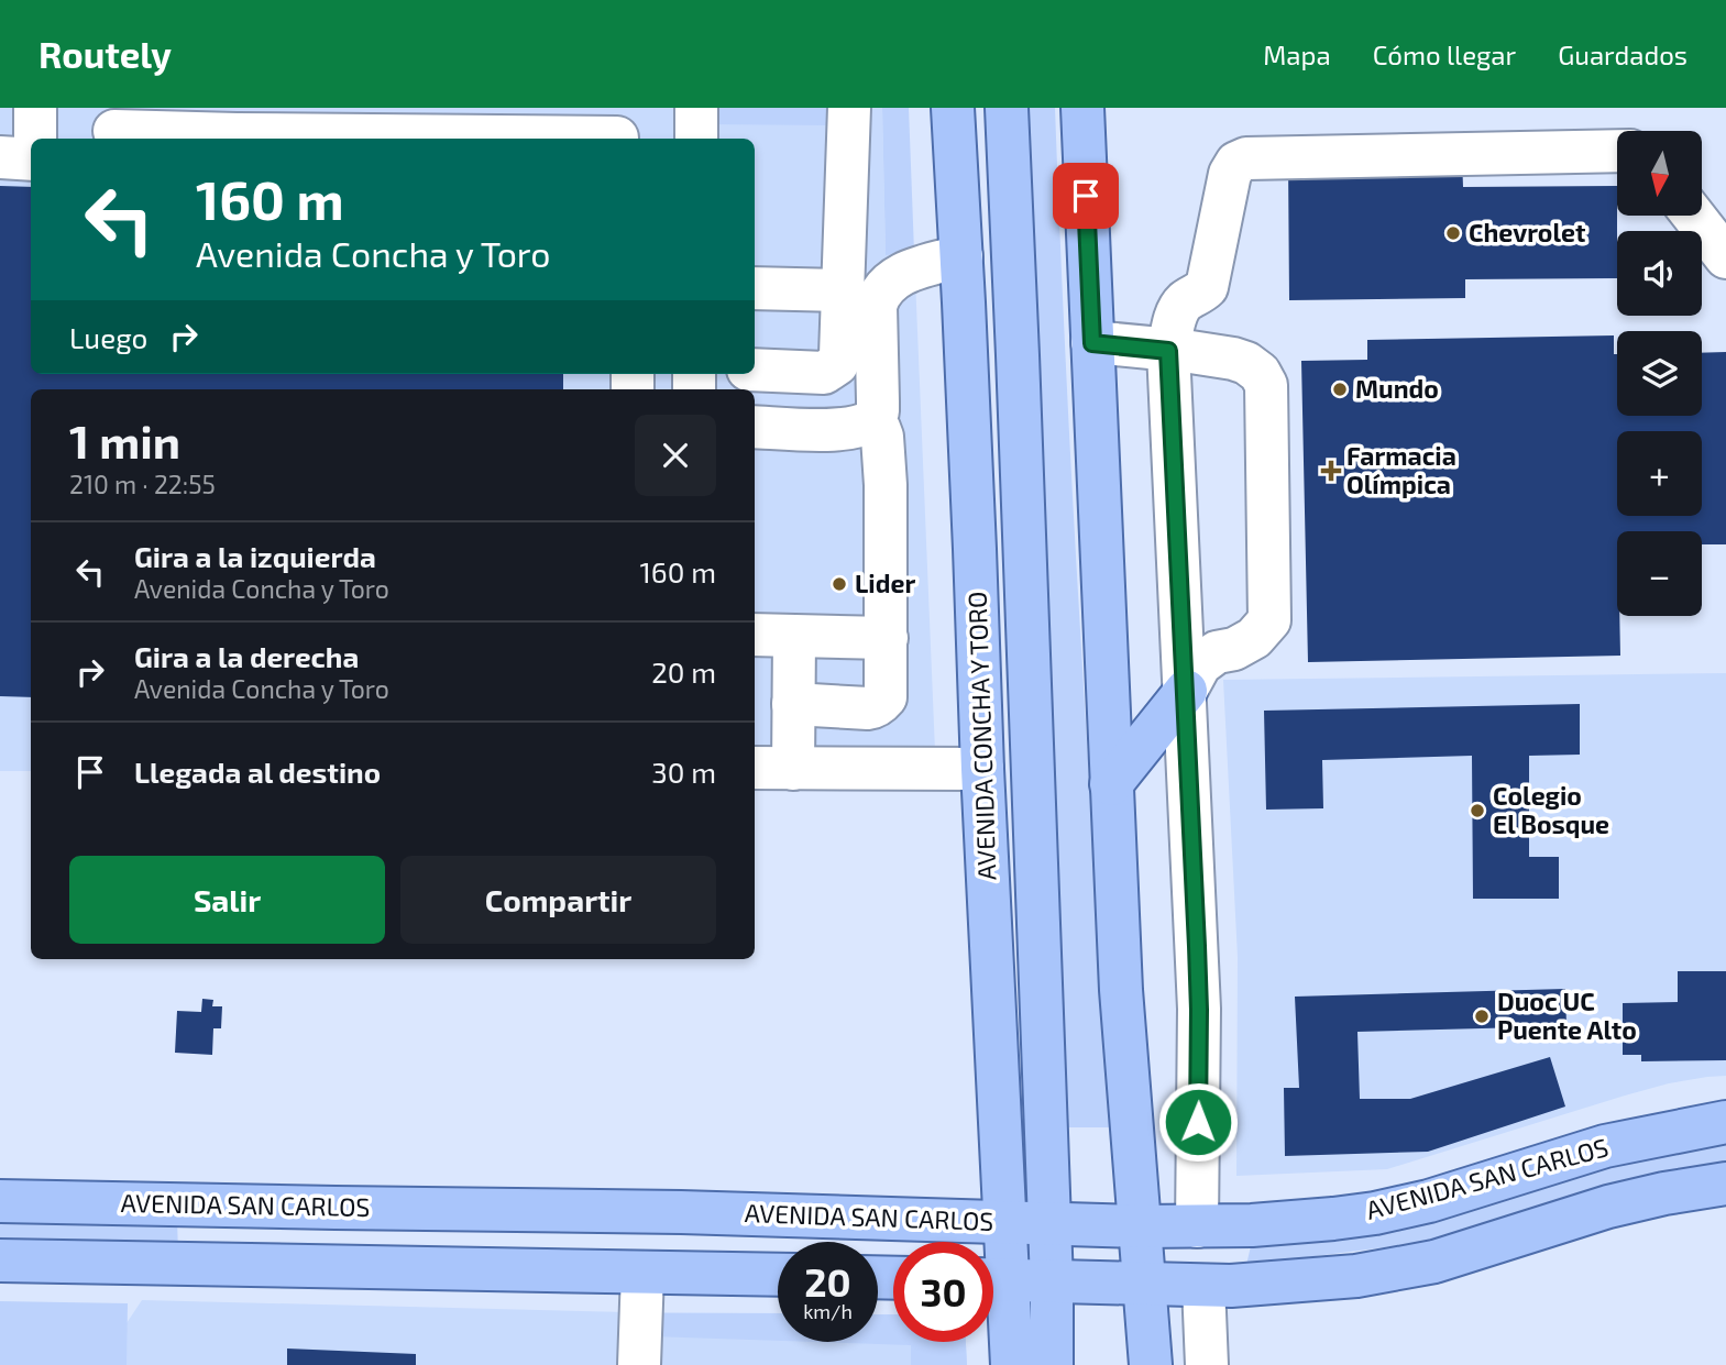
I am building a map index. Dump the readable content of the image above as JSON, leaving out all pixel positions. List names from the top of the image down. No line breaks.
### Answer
{"streets":{"main road":["AVENIDA CONCHA Y TORO","AVENIDA SAN CARLOS"]},"crossings":[["AVENIDA CONCHA Y TORO","AVENIDA SAN CARLOS"]],"places":{"other":["Chevrolet","Mundo","Lider","Colegio El Bosque","Duoc UC Puente Alto"],"health":["Farmacia Olímpica"]},"north":"bottom","page":{"header":"Routely","nav":["Mapa","Cómo llegar","Guardados"],"map_buttons":["+","−"],"turn":["160 m","Avenida Concha y Toro"],"then":"Luego","heading":["1 min","210 m · 22:55"],"list":[{"name":"Gira a la izquierda","note":"Avenida Concha y Toro","value":"160 m"},{"name":"Gira a la derecha","note":"Avenida Concha y Toro","value":"20 m"},{"name":"Llegada al destino","value":"30 m"}],"buttons":["Salir","Compartir"],"speed":"20 km/h","limit":"30"}}
